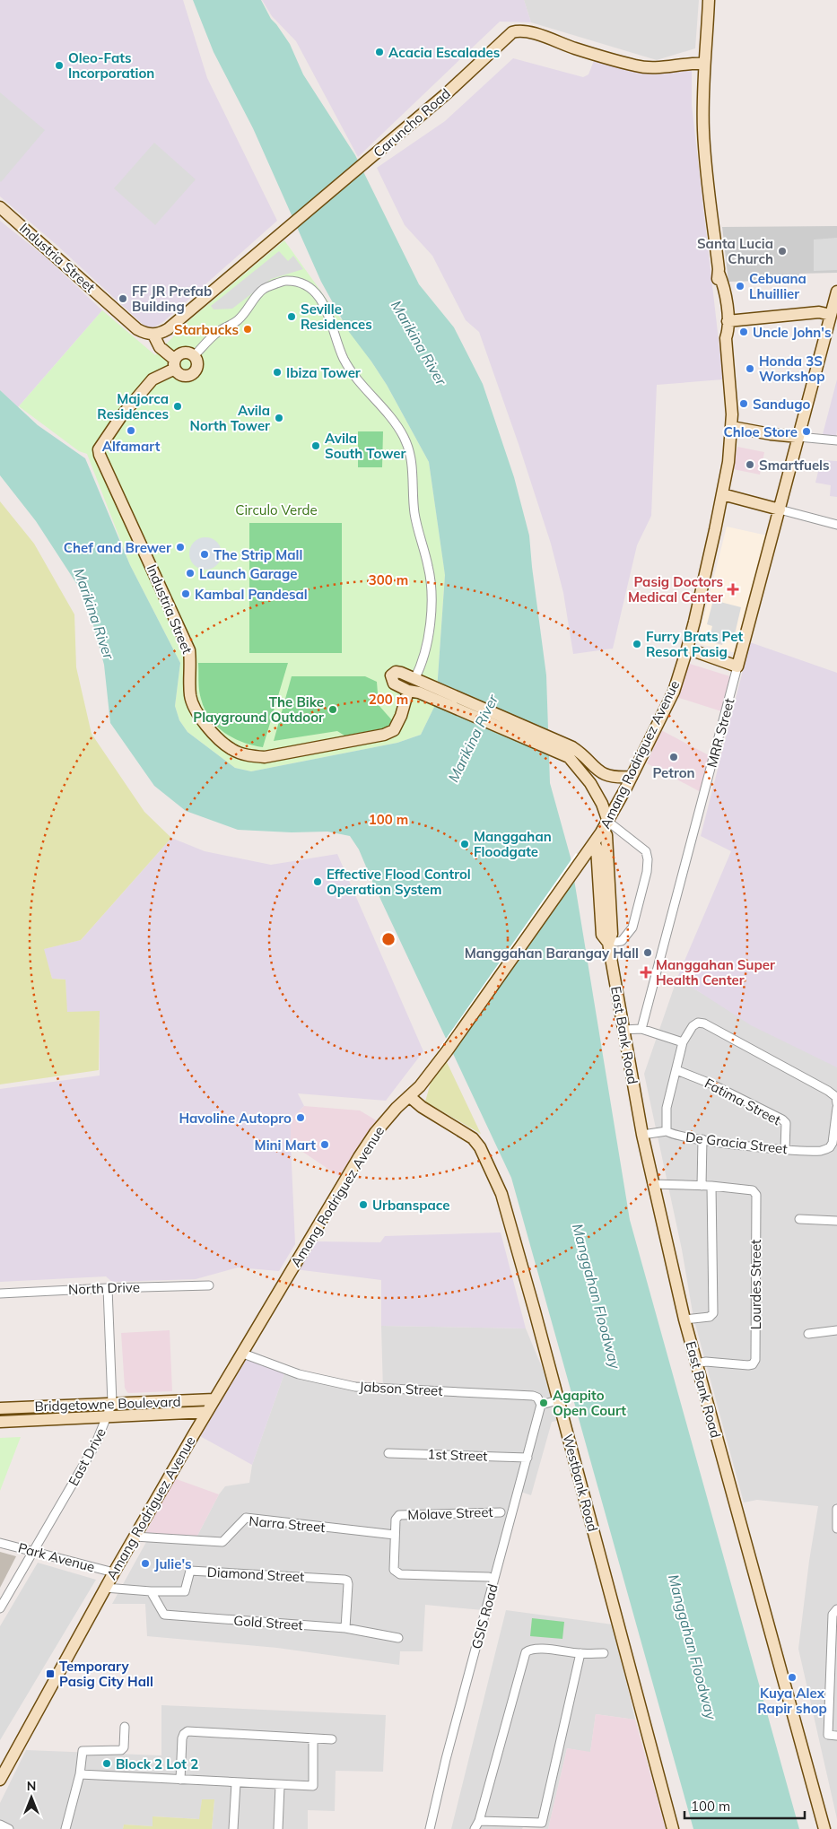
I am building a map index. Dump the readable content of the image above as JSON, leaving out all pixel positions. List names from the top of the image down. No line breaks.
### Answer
{"streets":{"street":["Caruncho Road","Industria Street","MRR Street","Amang Rodriguez Avenue","East Bank Road","Fatima Street","De Gracia Street","Lourdes Street","North Drive","Jabson Street","Bridgetowne Boulevard","1st Street","East Drive","Westbank Road","Molave Street","Narra Street","Park Avenue","Diamond Street","GSIS Road","Gold Street"]},"crossings":[["Caruncho Road","Industria Street"],["Caruncho Road","Amang Rodriguez Avenue"],["Amang Rodriguez Avenue","East Bank Road"],["Amang Rodriguez Avenue","Jabson Street"],["Amang Rodriguez Avenue","Bridgetowne Boulevard"],["Amang Rodriguez Avenue","Westbank Road"],["Amang Rodriguez Avenue","Narra Street"],["Amang Rodriguez Avenue","Park Avenue"],["Amang Rodriguez Avenue","Diamond Street"],["East Bank Road","Lourdes Street"],["Fatima Street","De Gracia Street"],["North Drive","East Drive"],["Jabson Street","GSIS Road"],["Bridgetowne Boulevard","East Drive"],["1st Street","GSIS Road"],["East Drive","Park Avenue"],["Molave Street","Narra Street"],["Diamond Street","Gold Street"]],"water":["Marikina River","Manggahan Floodway"],"parks":["Circulo Verde"],"places":{"other":["Acacia Escalades","Oleo-Fats Incorporation","Santa Lucia Church","Cebuana Lhuillier","FF JR Prefab Building","Seville Residences","Starbucks","Uncle John's","Honda 3S Workshop","Ibiza Tower","Sandugo","Majorca Residences","Avila North Tower","Alfamart","Chloe Store","Avila South Tower","Smartfuels","Chef and Brewer","The Strip Mall","Launch Garage","Kambal Pandesal","Furry Brats Pet Resort Pasig","The Bike Playground Outdoor","Petron","Manggahan Floodgate","Effective Flood Control Operation System","Manggahan Barangay Hall","Havoline Autopro","Mini Mart","Urbanspace","Agapito Open Court","Julie's","Kuya Alex Rapir shop","Block 2 Lot 2"],"health":["Pasig Doctors Medical Center","Manggahan Super Health Center"],"transit":["Temporary Pasig City Hall"]},"scale_bar":"100 m","north":"top","rings":["300 m","200 m","100 m"]}
